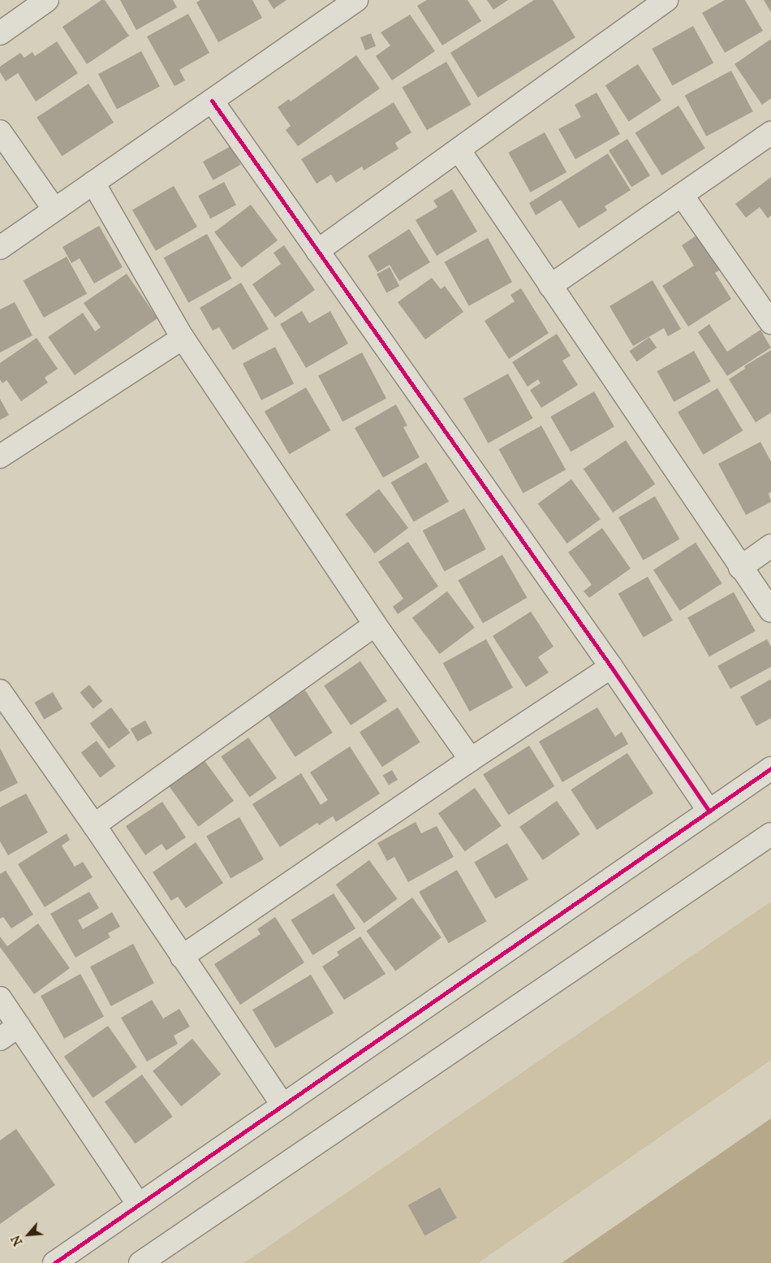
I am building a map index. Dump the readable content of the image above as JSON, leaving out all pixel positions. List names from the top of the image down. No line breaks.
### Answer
{"north":"bottom left"}
